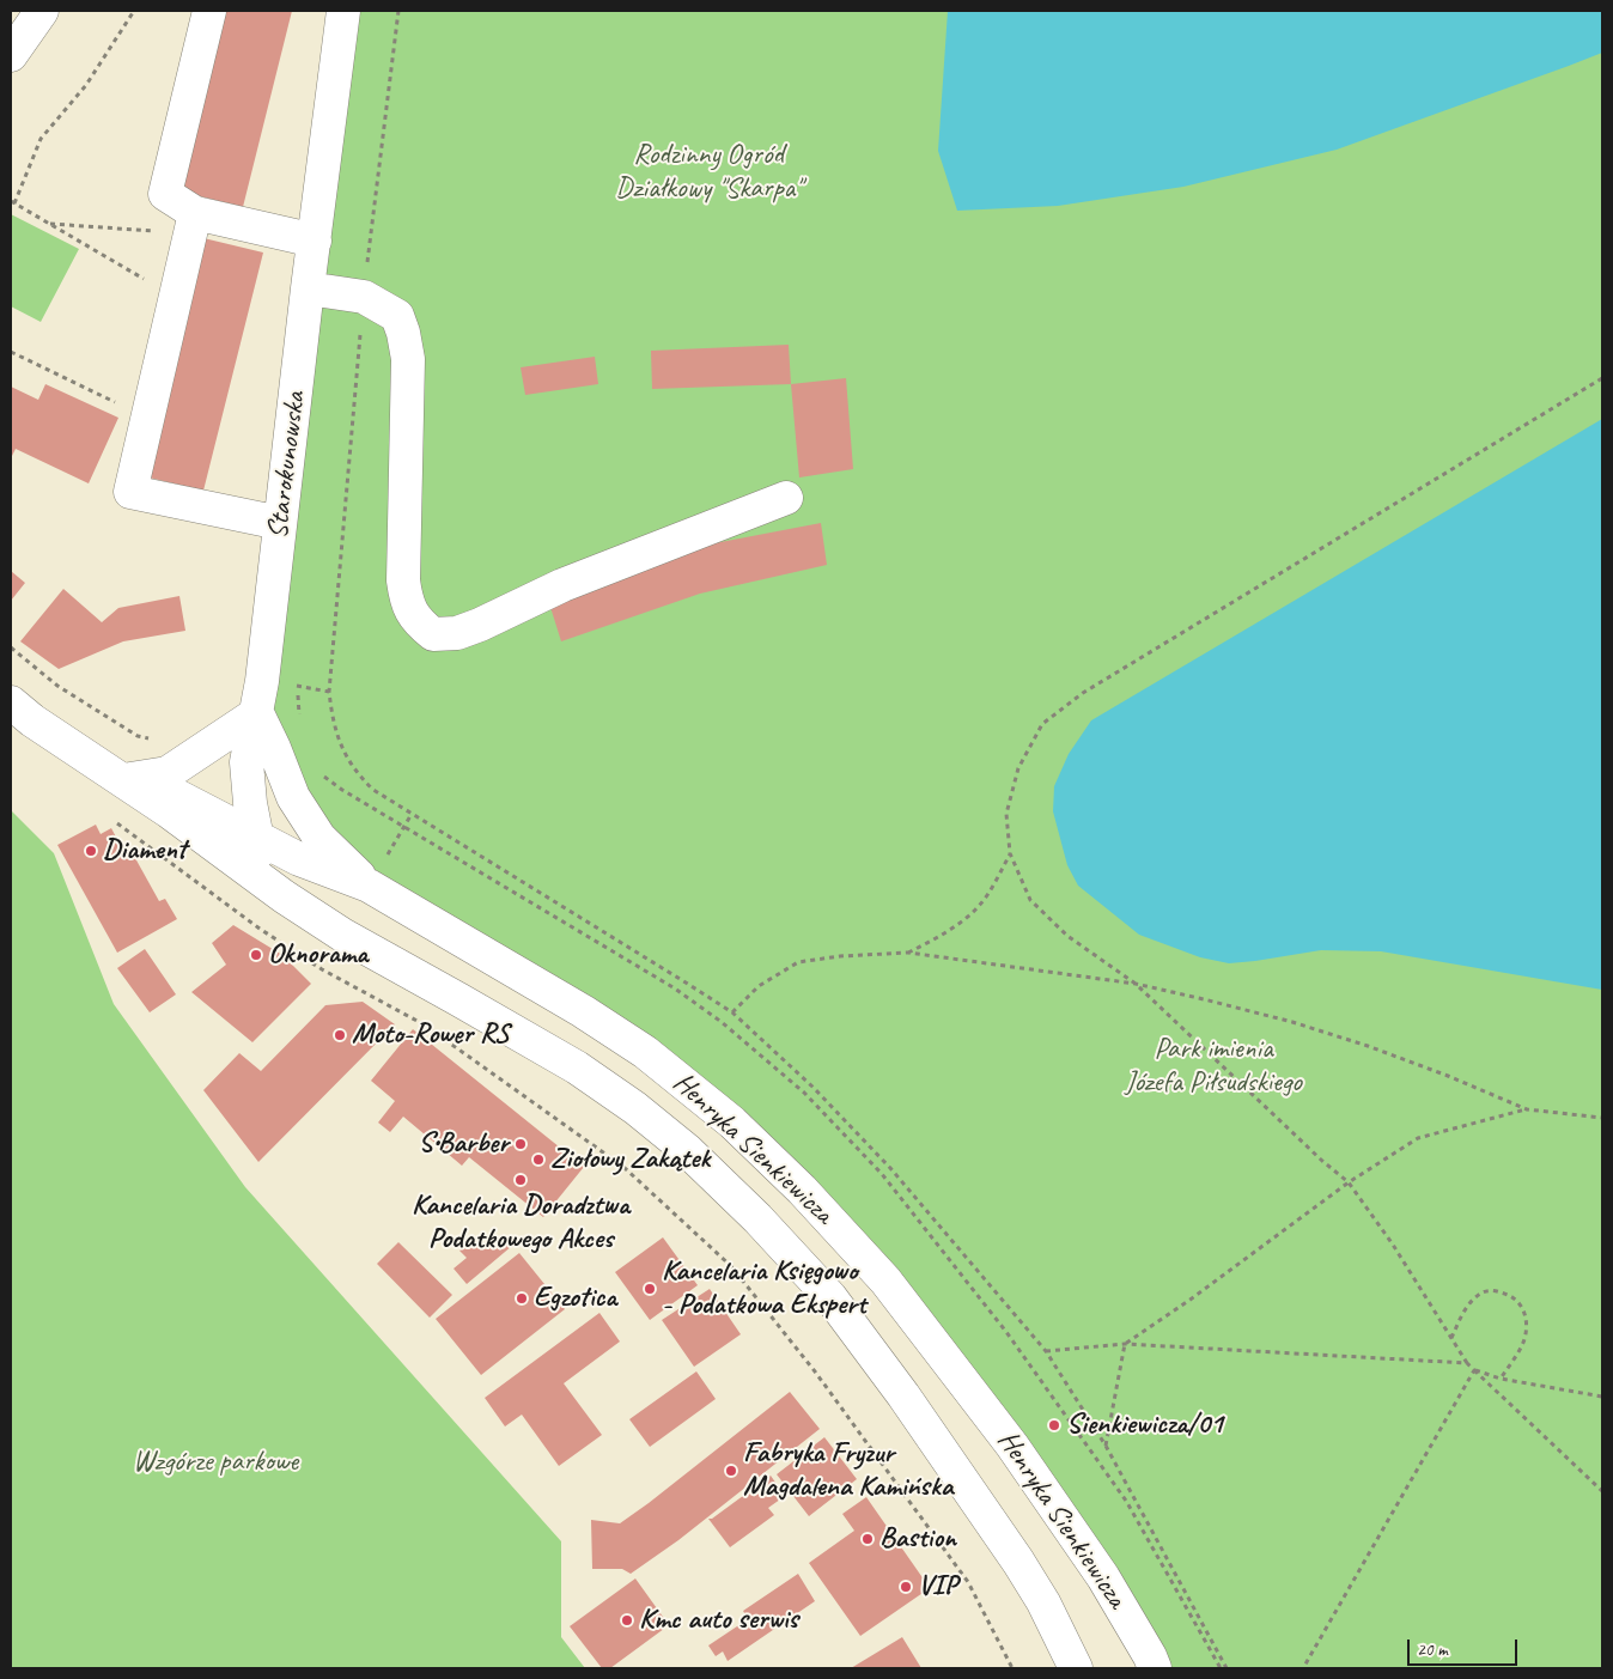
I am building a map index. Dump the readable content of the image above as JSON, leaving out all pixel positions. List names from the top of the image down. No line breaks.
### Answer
{"streets":{"street":["Starokunowska","Henryka Sienkiewicza"]},"parks":["Rodzinny Ogród Działkowy \"Skarpa\"","Park imienia Józefa Piłsudskiego","Wzgórze parkowe"],"places":["Diament","Oknorama","Moto-Rower RS","S•Barber","Ziołowy Zakątek","Kancelaria Doradztwa Podatkowego Akces","Kancelaria Księgowo - Podatkowa Ekspert","Egzotica","Sienkiewicza/01","Fabryka Fryzur Magdalena Kamińska","Bastion","VIP","Kmc auto serwis"],"scale_bar":"20 m"}
